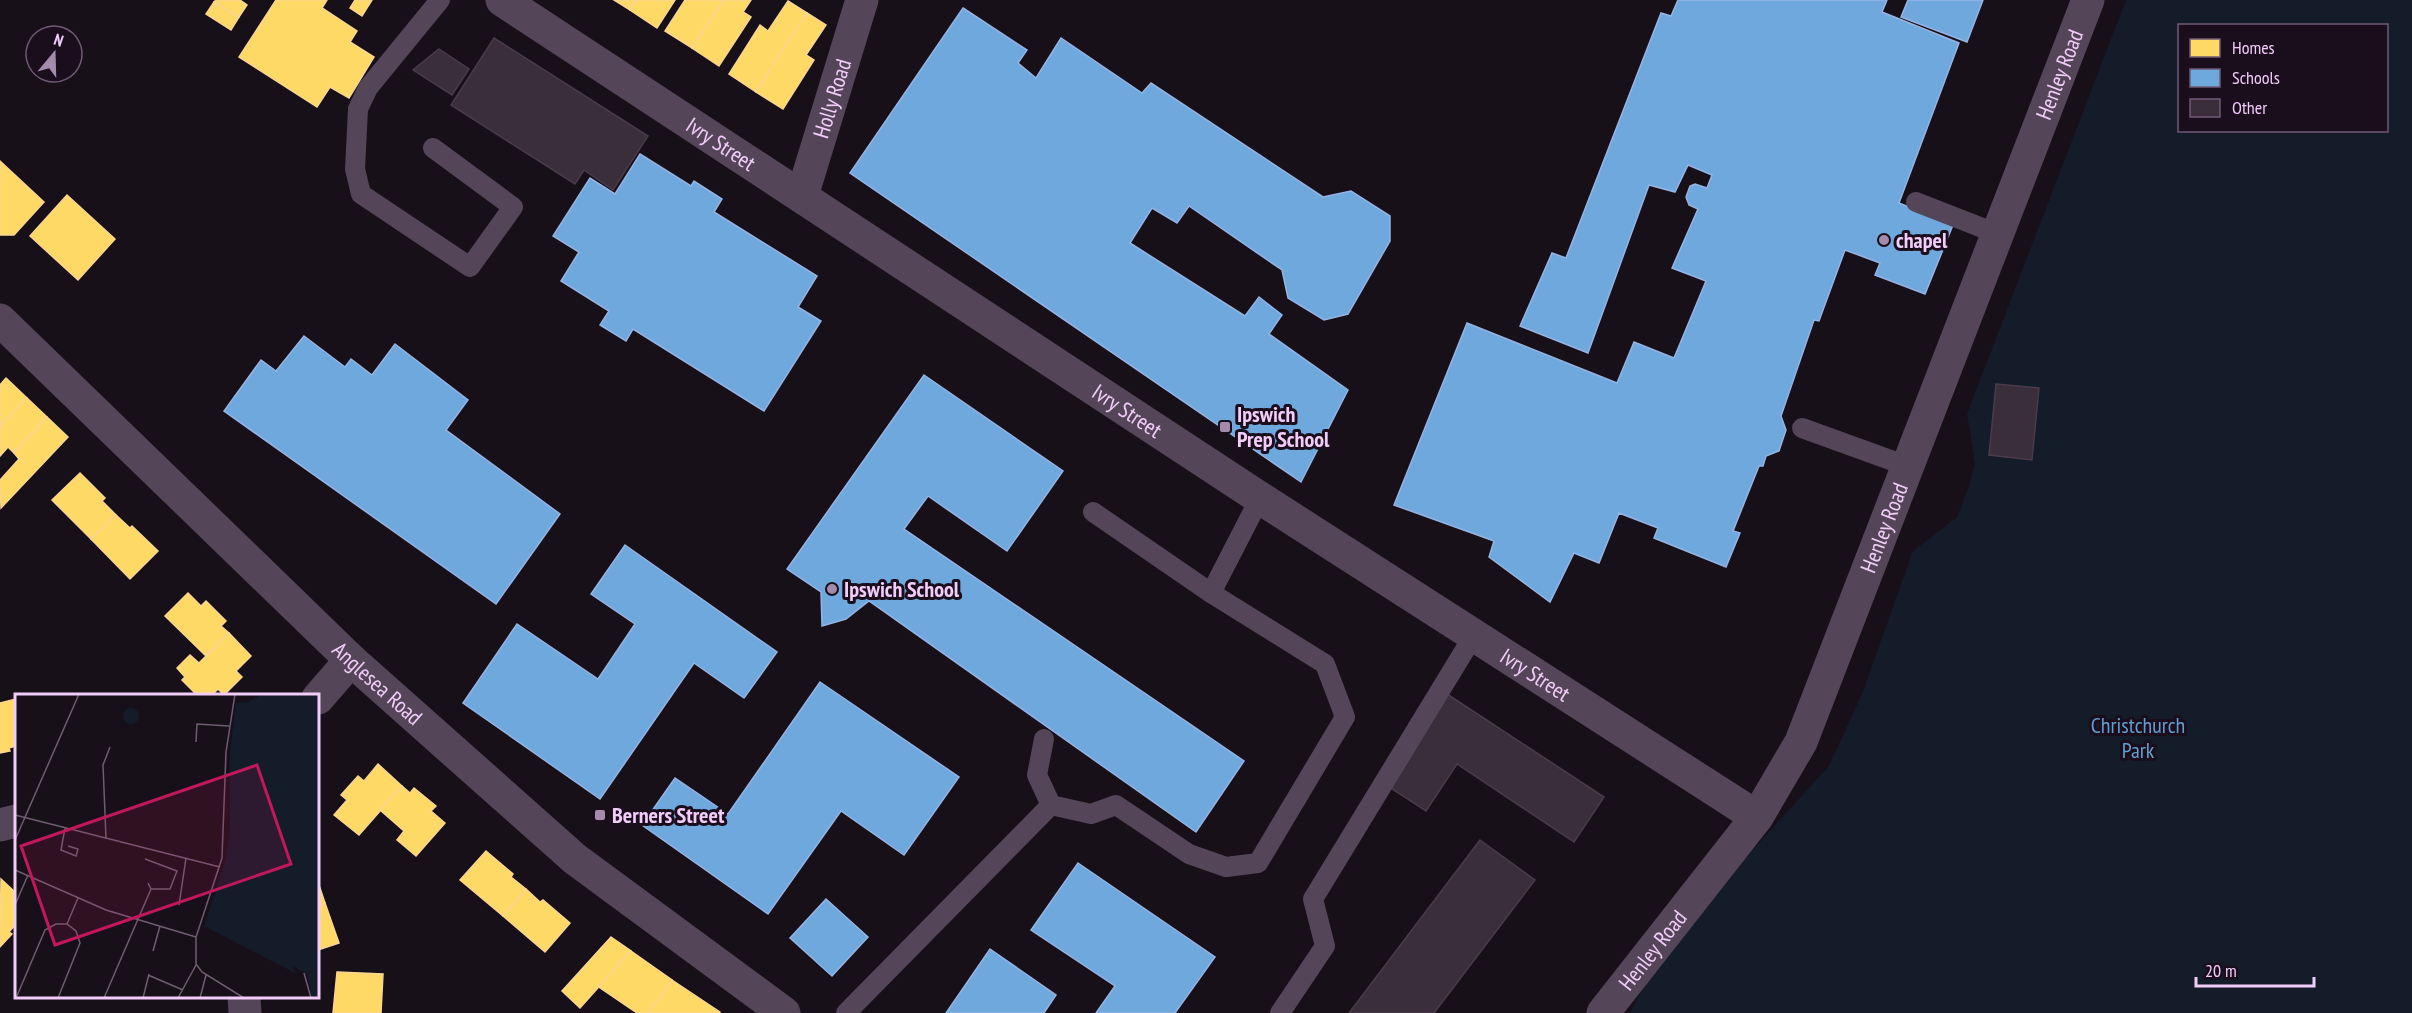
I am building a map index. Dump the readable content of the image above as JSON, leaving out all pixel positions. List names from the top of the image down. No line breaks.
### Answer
{"streets":{"street":["Henley Road","Holly Road","Ivry Street","Anglesea Road"]},"crossings":[["Henley Road","Ivry Street"],["Holly Road","Ivry Street"]],"parks":["Christchurch Park"],"places":{"other":["chapel","Ipswich School"],"transit":["Ipswich Prep School","Berners Street"]},"legend":["Homes","Schools","Other"],"scale_bar":"20 m","north":"top"}
